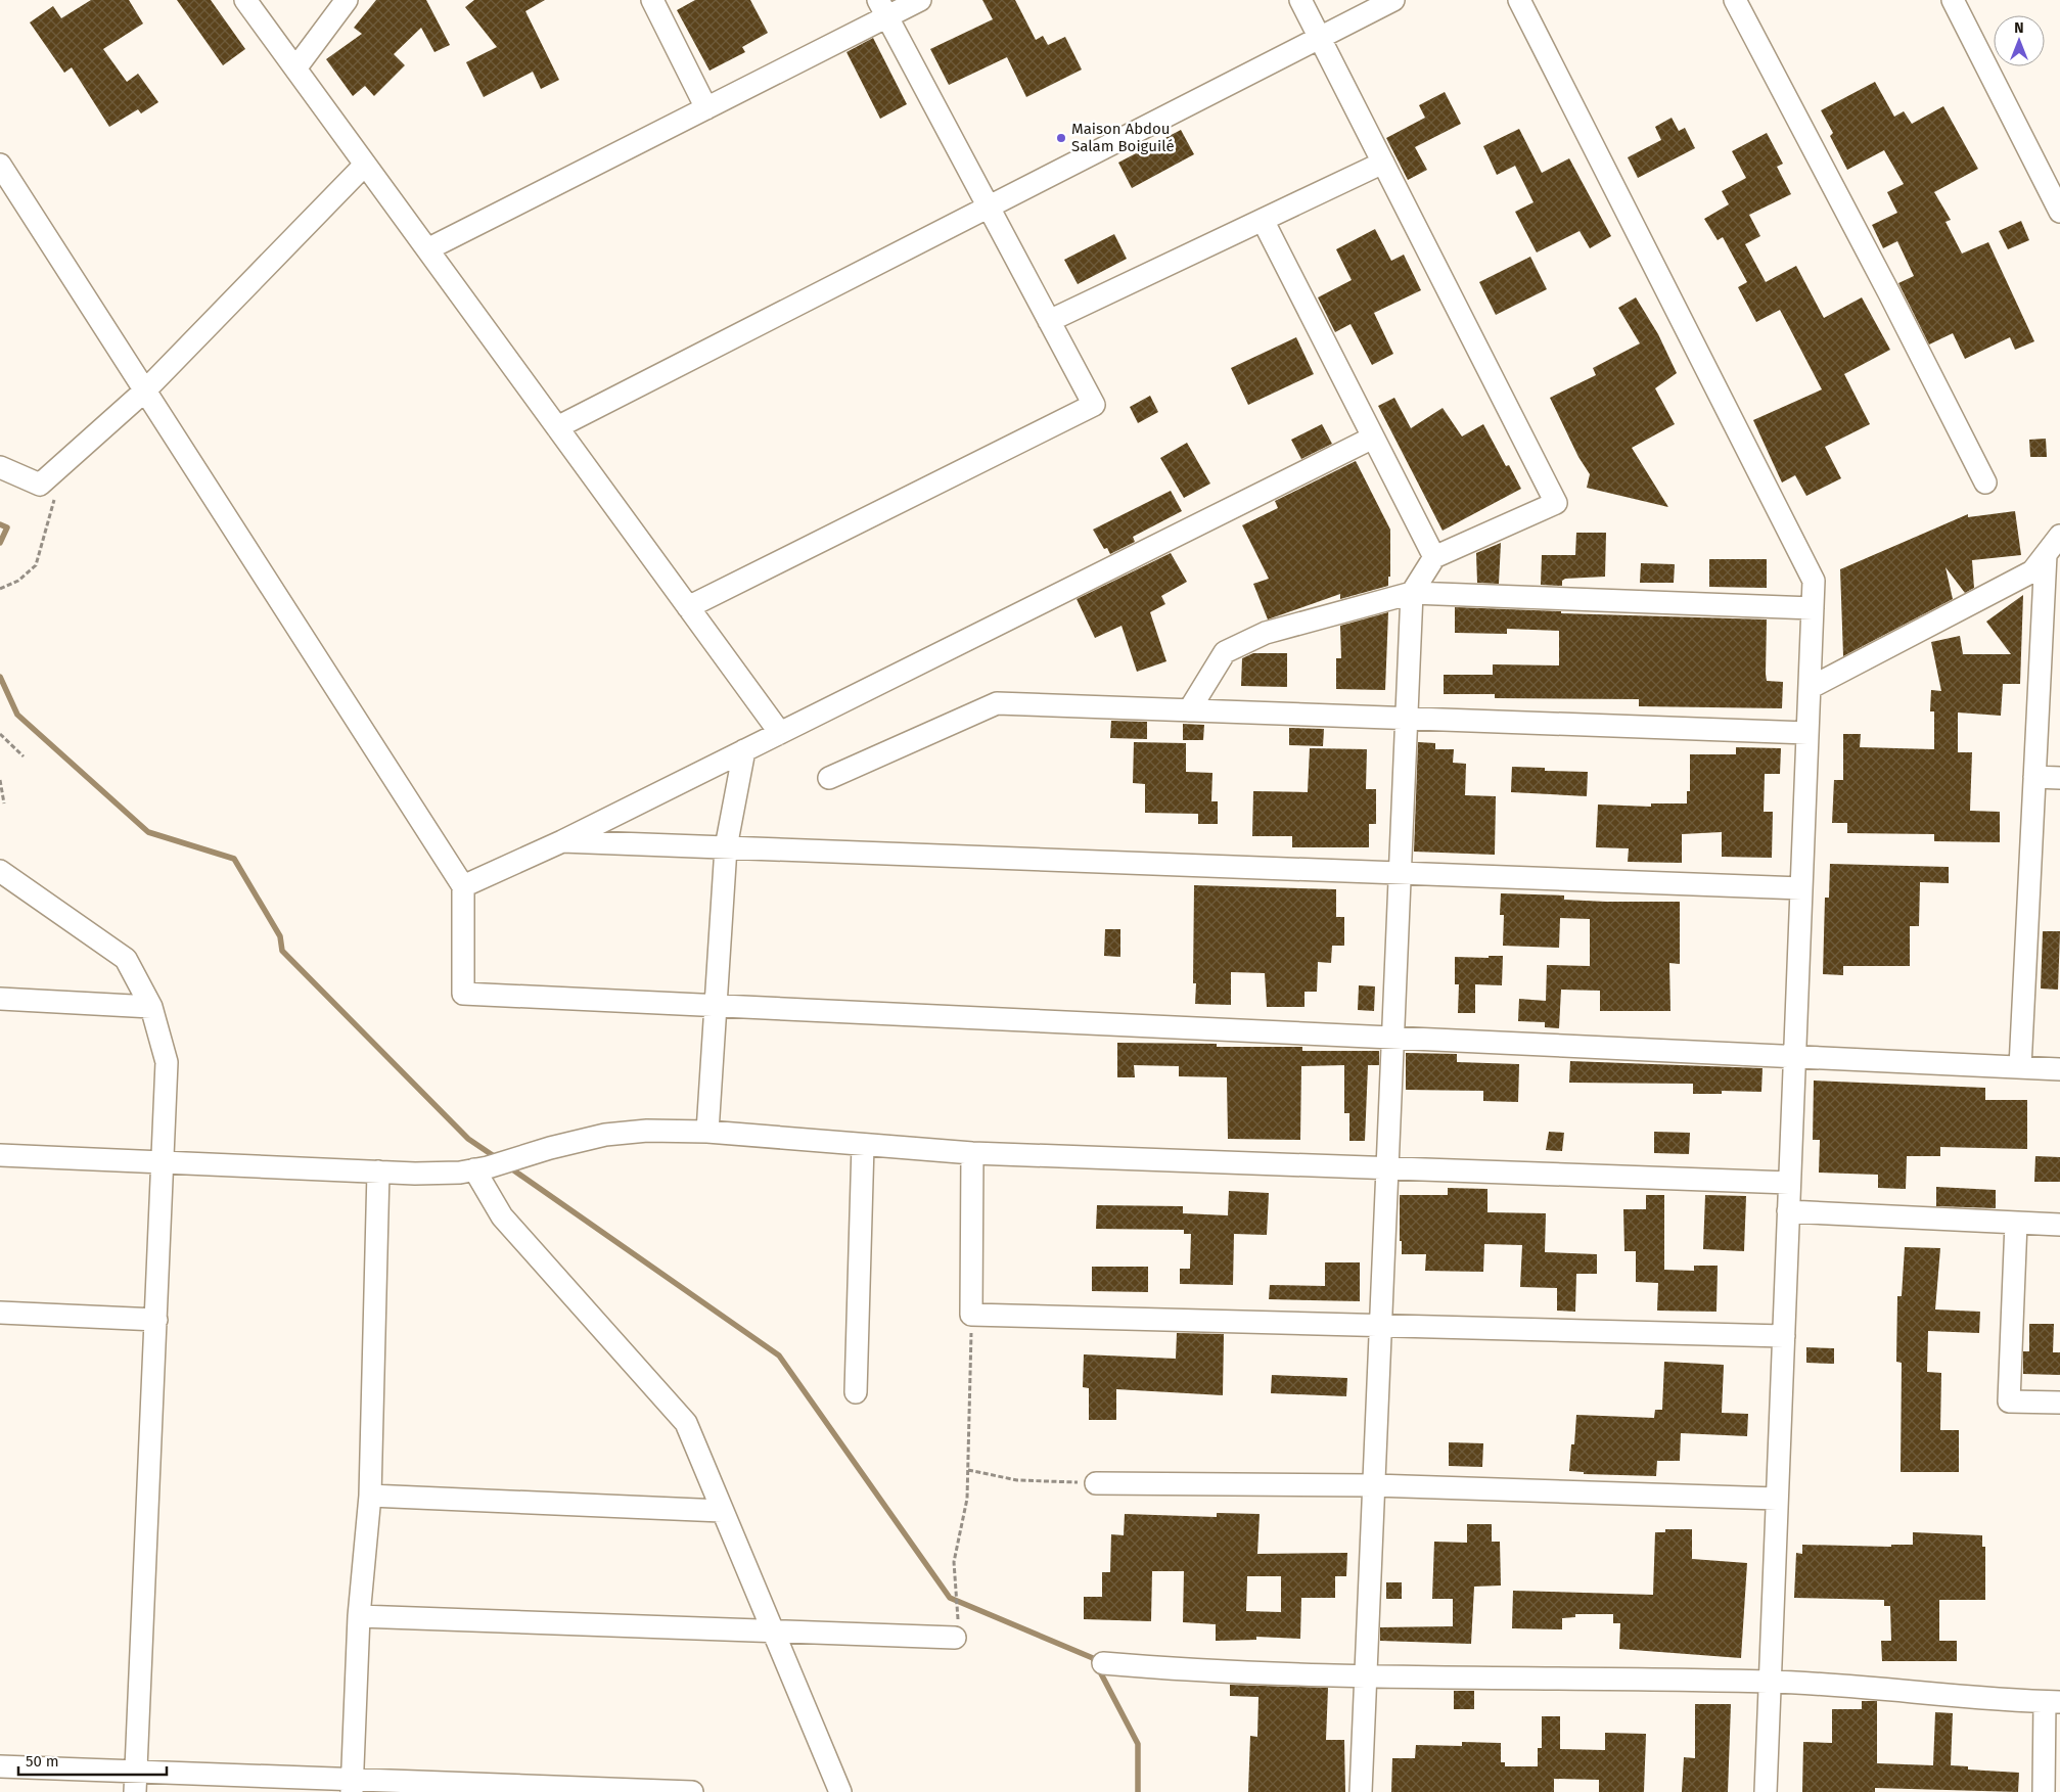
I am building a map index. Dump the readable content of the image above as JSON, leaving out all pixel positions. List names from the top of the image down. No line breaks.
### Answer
{"places":["Maison Abdou Salam Boiguilé"],"scale_bar":"50 m","north":"top"}
